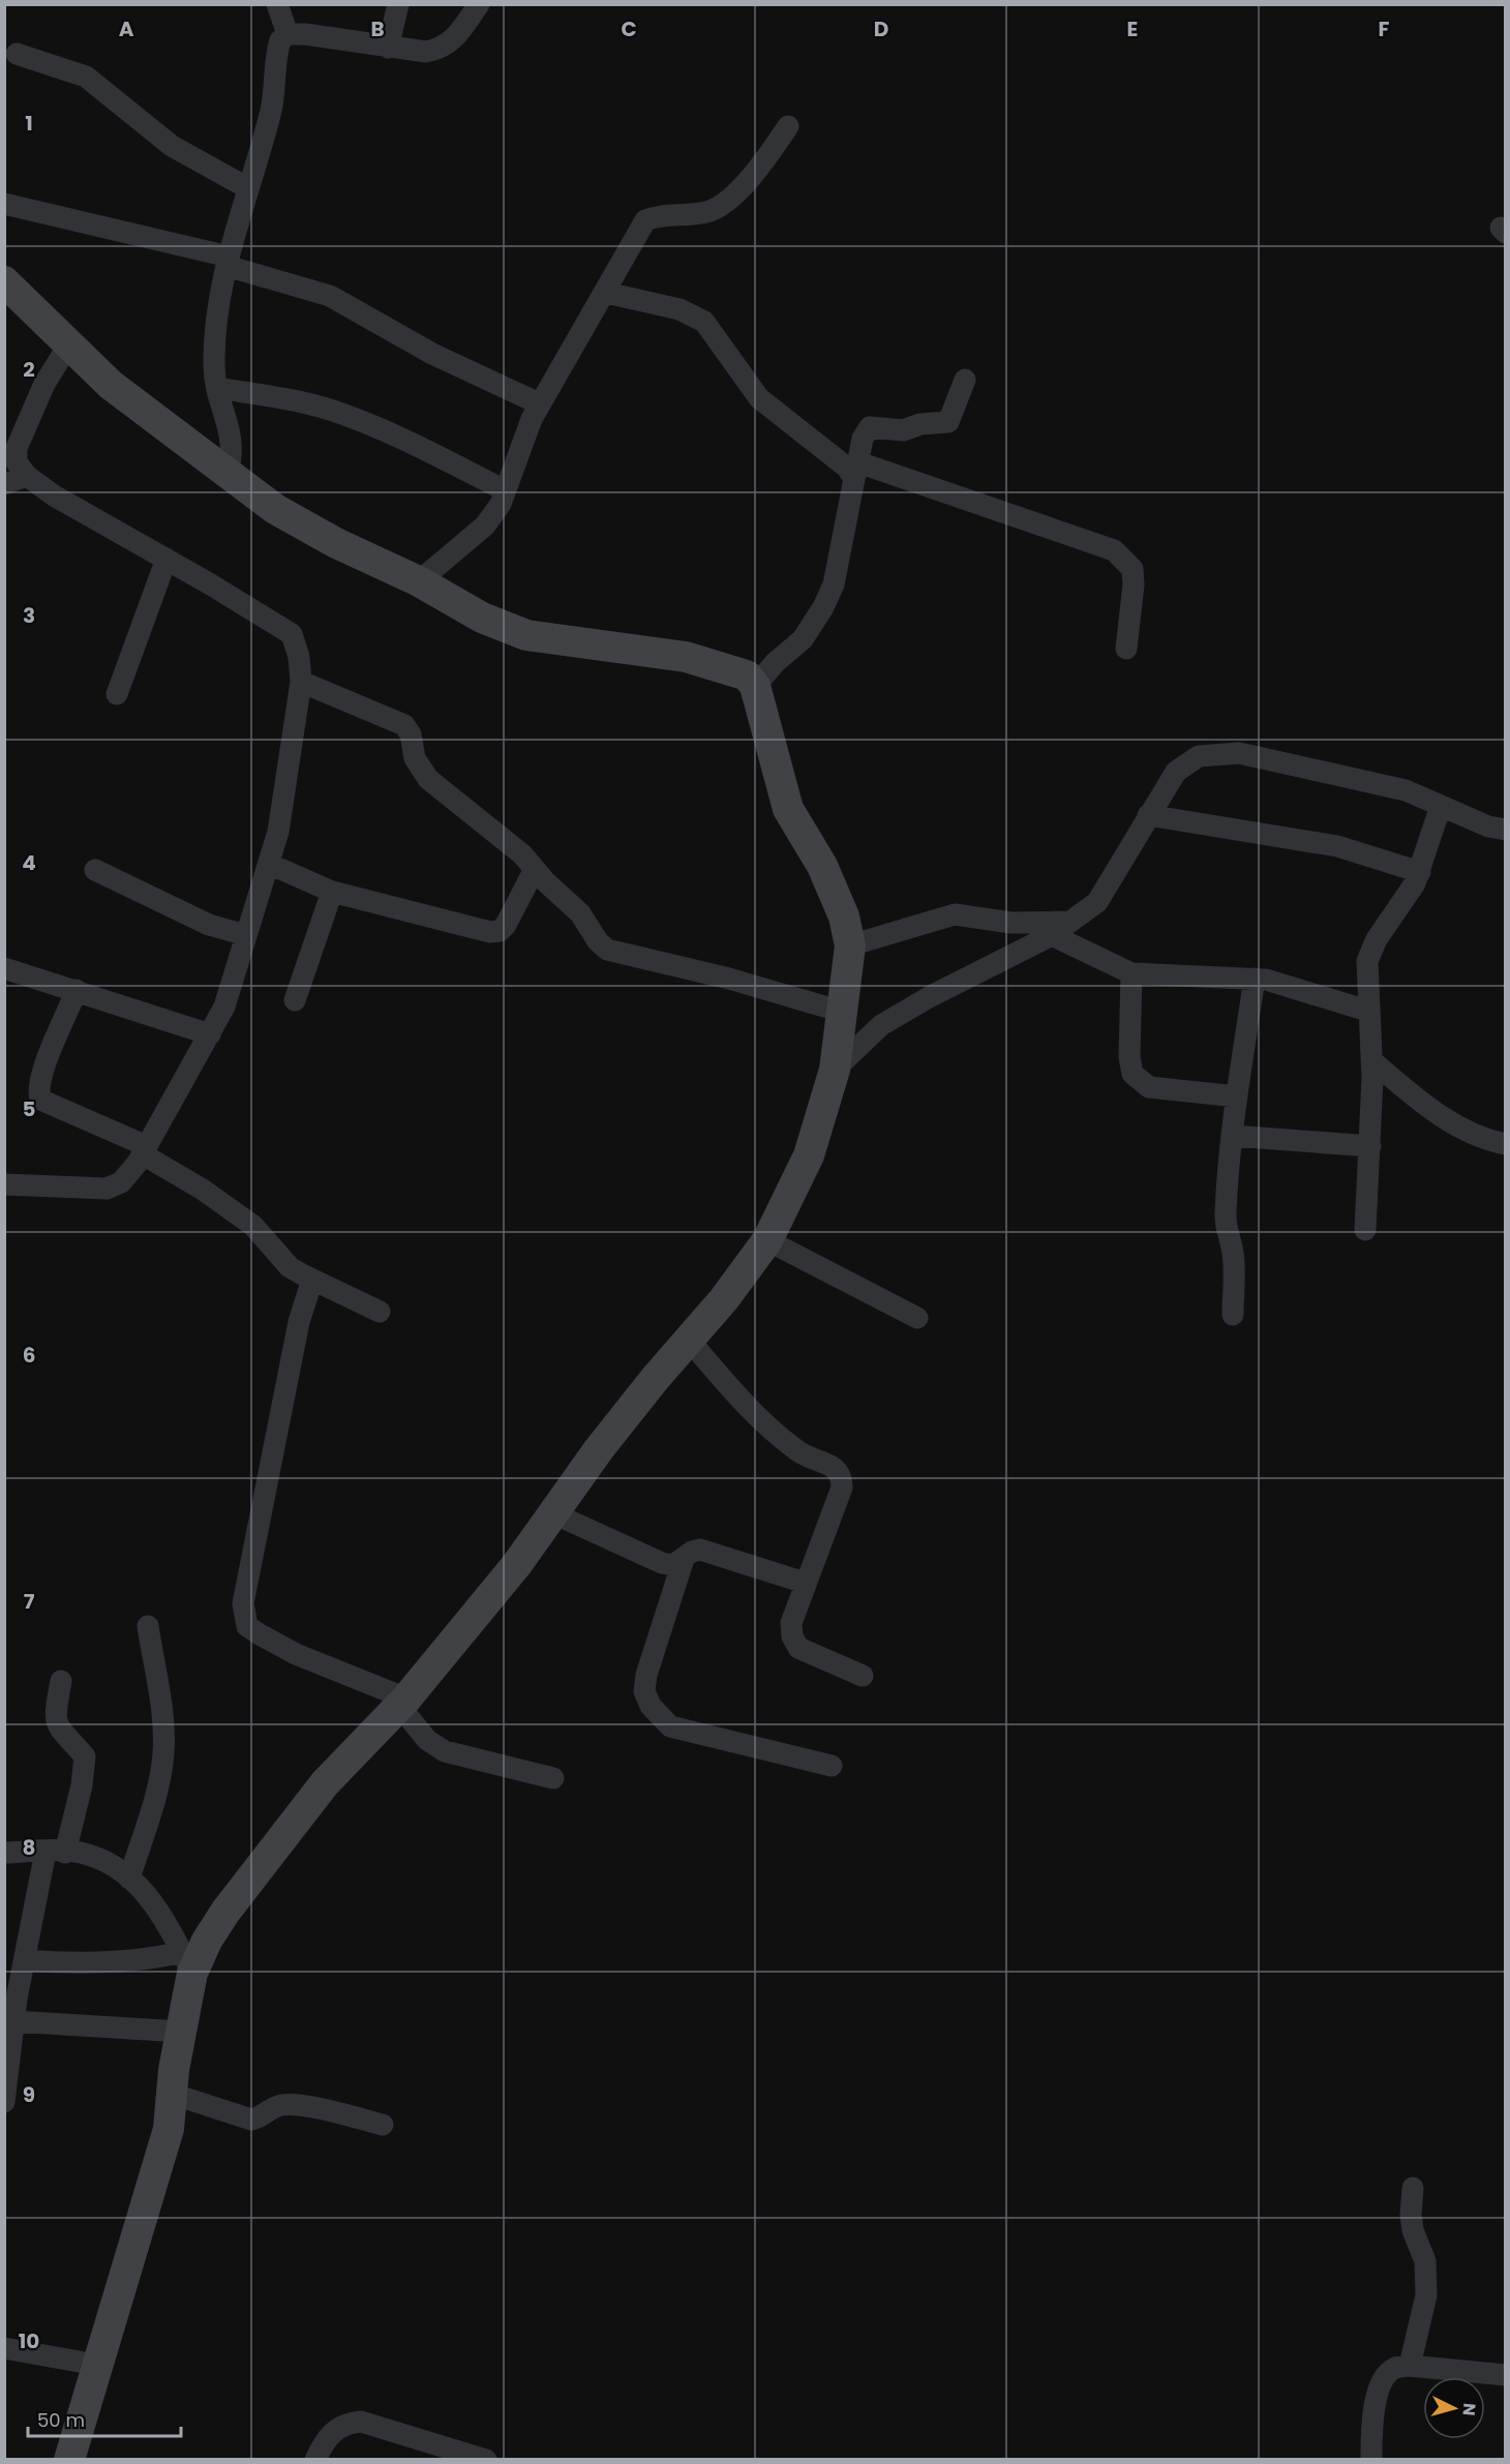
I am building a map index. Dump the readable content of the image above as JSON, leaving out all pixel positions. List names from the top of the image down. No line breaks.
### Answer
{"scale_bar":"50 m","north":"right","grid":{"columns":["A","B","C","D","E","F"],"rows":["1","2","3","4","5","6","7","8","9","10"]}}
